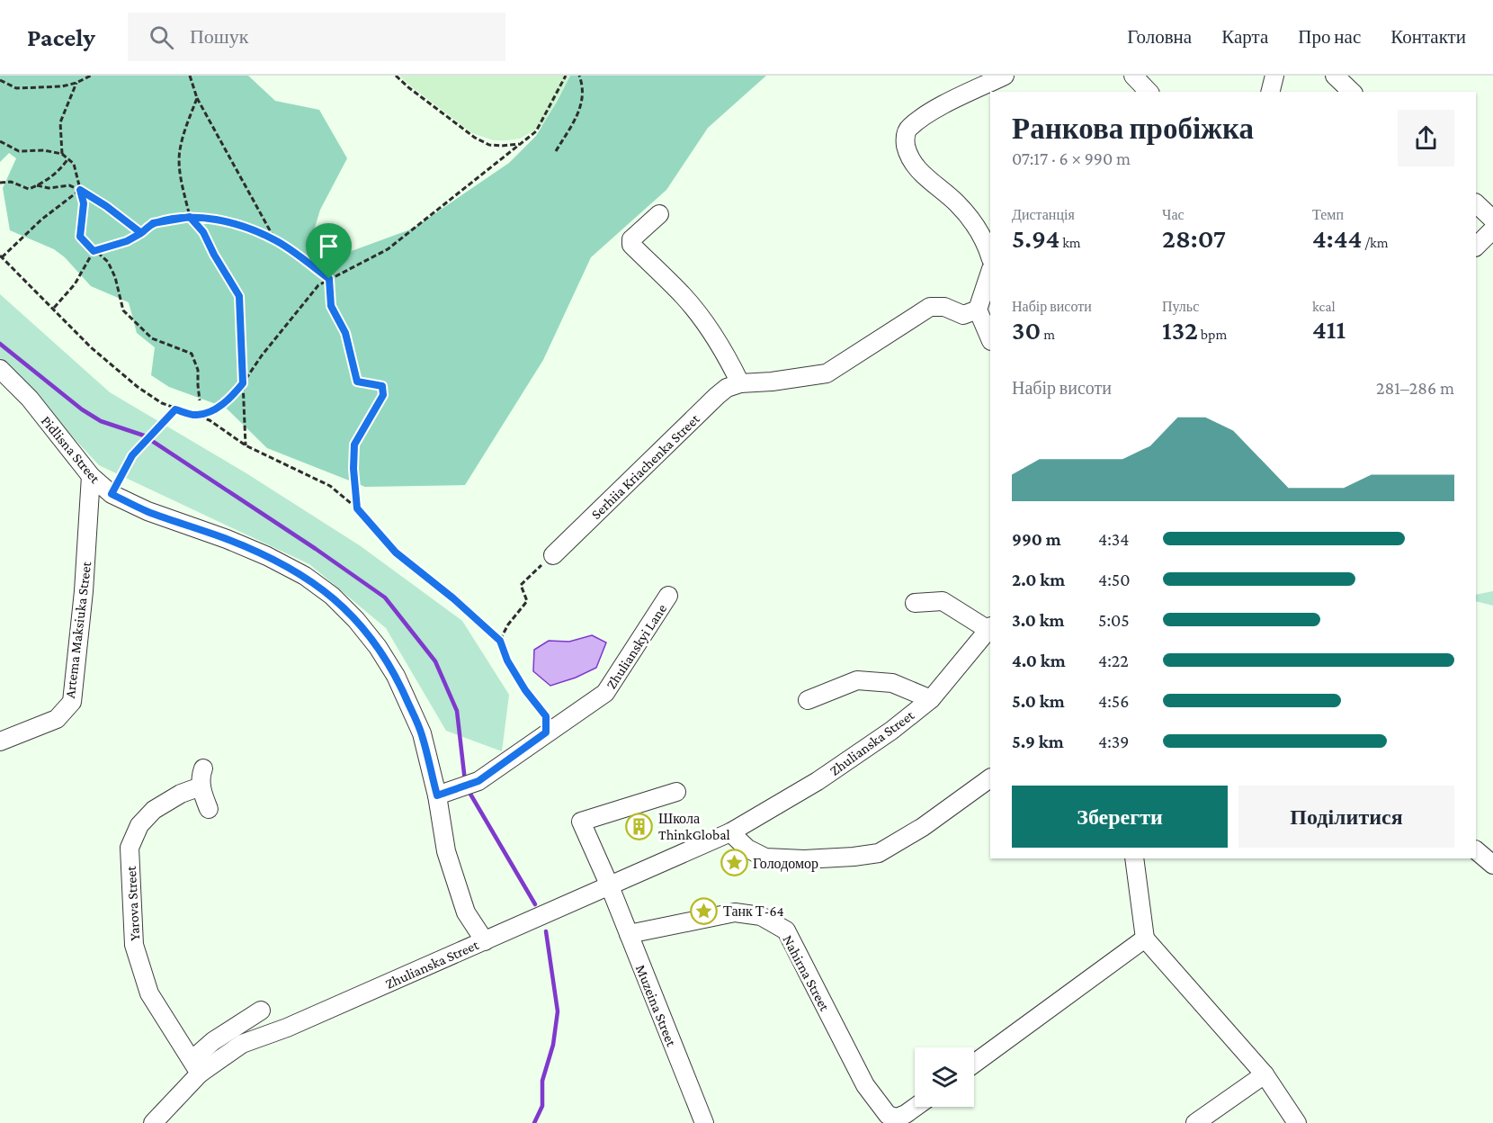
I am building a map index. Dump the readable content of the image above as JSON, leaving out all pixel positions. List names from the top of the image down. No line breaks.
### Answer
{"streets":{"street":["Pidlisna Street","Serhiia Kriachenka Street","Artema Maksiuka Street","Zhulianskyi Lane","Zhulianska Street","Yarova Street","Nahirna Street","Muzeina Street"]},"crossings":[["Pidlisna Street","Artema Maksiuka Street"],["Pidlisna Street","Zhulianskyi Lane"],["Pidlisna Street","Zhulianska Street"],["Zhulianska Street","Yarova Street"],["Zhulianska Street","Muzeina Street"],["Nahirna Street","Muzeina Street"]],"places":{"building":["Школа ThinkGlobal"],"place":["Голодомор","Танк Т-64"]},"page":{"header":"Pacely","search":"Пошук","nav":["Головна","Карта","Про нас","Контакти"],"heading":["Ранкова пробіжка","07:17 · 6 × 990 m"],"stats":[["Дистанція","5.94 km"],["Час","28:07"],["Темп","4:44 /km"],["Набір висоти","30 m"],["Пульс","132 bpm"],["kcal","411"]],"chart":["Набір висоти","281–286 m"],"list":[{"name":"990 m","note":"4:34"},{"name":"2.0 km","note":"4:50"},{"name":"3.0 km","note":"5:05"},{"name":"4.0 km","note":"4:22"},{"name":"5.0 km","note":"4:56"},{"name":"5.9 km","note":"4:39"}],"buttons":["Зберегти","Поділитися"]}}
